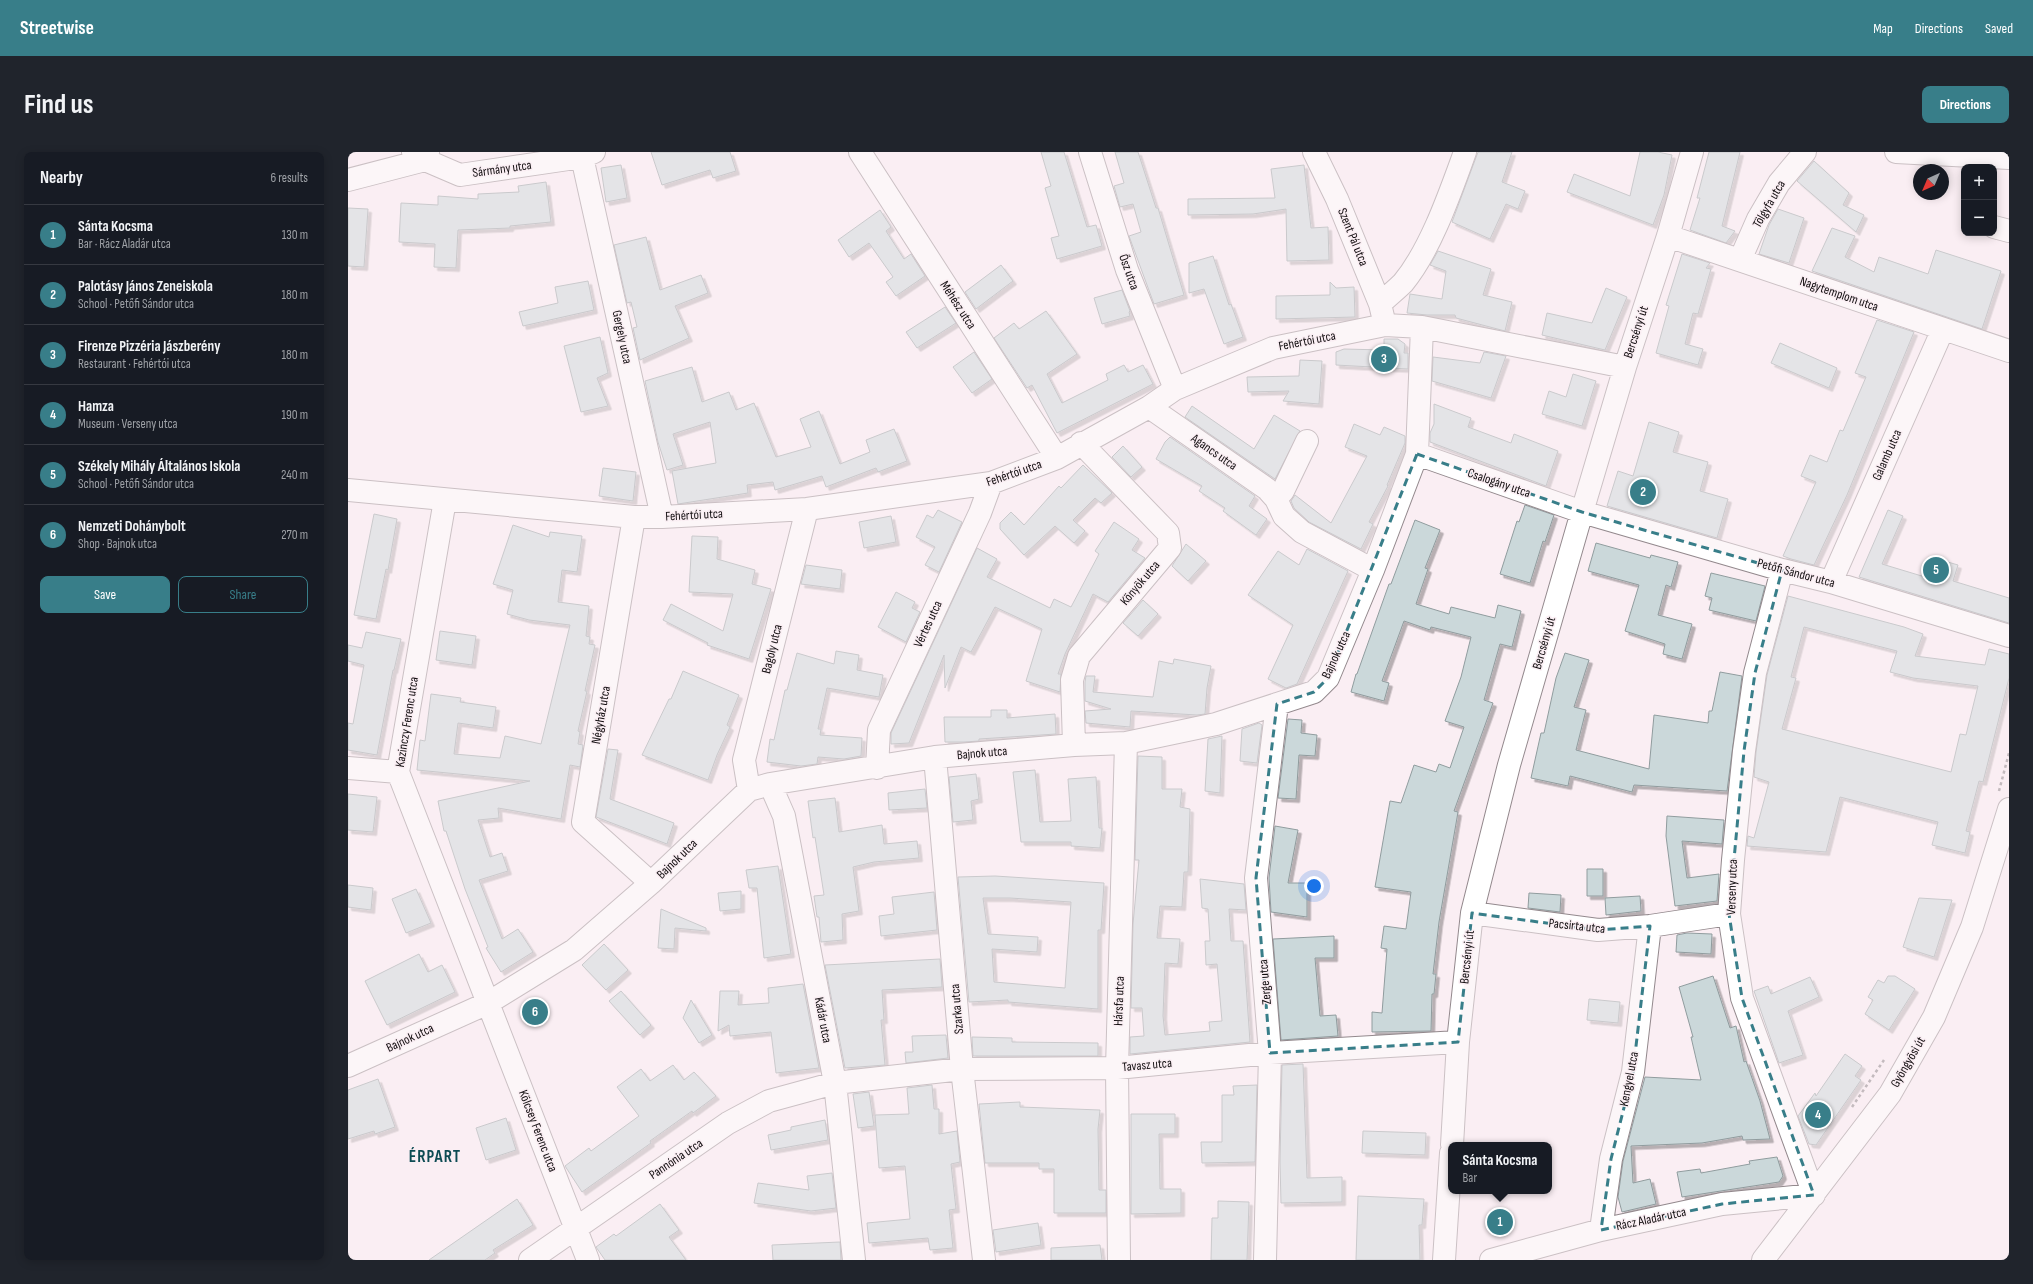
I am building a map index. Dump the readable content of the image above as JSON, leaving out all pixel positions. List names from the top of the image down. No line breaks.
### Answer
{"streets":{"street":["Sármány utca","Tölgyfa utca","Szent Pál utca","Ősz utca","Nagytemplom utca","Méhész utca","Bercsényi út","Gergely utca","Fehértói utca","Agancs utca","Galamb utca","Csalogány utca","Petőfi Sándor utca","Könyök utca","Vértes utca","Bagoly utca","Bajnok utca","Négyház utca","Kazinczy Ferenc utca","Verseny utca","Pacsirta utca","Zerge utca","Hársfa utca","Szarka utca","Kádár utca","Gyöngyösi út","Tavasz utca","Kengyel utca","Kölcsey Ferenc utca","Pannónia utca","Rácz Aladár utca"]},"crossings":[["Sármány utca","Gergely utca"],["Tölgyfa utca","Nagytemplom utca"],["Szent Pál utca","Fehértói utca"],["Ősz utca","Fehértói utca"],["Nagytemplom utca","Bercsényi út"],["Nagytemplom utca","Galamb utca"],["Méhész utca","Fehértói utca"],["Bercsényi út","Fehértói utca"],["Bercsényi út","Csalogány utca"],["Bercsényi út","Petőfi Sándor utca"],["Bercsényi út","Pacsirta utca"],["Bercsényi út","Tavasz utca"],["Gergely utca","Fehértói utca"],["Fehértói utca","Agancs utca"],["Fehértói utca","Könyök utca"],["Fehértói utca","Vértes utca"],["Fehértói utca","Bagoly utca"],["Fehértói utca","Bajnok utca"],["Fehértói utca","Négyház utca"],["Fehértói utca","Kazinczy Ferenc utca"],["Agancs utca","Bajnok utca"],["Galamb utca","Petőfi Sándor utca"],["Csalogány utca","Petőfi Sándor utca"],["Csalogány utca","Bajnok utca"],["Petőfi Sándor utca","Verseny utca"],["Könyök utca","Bajnok utca"],["Vértes utca","Bajnok utca"],["Bagoly utca","Bajnok utca"],["Bajnok utca","Négyház utca"],["Bajnok utca","Kazinczy Ferenc utca"],["Bajnok utca","Zerge utca"],["Bajnok utca","Hársfa utca"],["Bajnok utca","Szarka utca"],["Bajnok utca","Kádár utca"],["Bajnok utca","Kölcsey Ferenc utca"],["Kazinczy Ferenc utca","Kölcsey Ferenc utca"],["Verseny utca","Pacsirta utca"],["Verseny utca","Gyöngyösi út"],["Verseny utca","Rácz Aladár utca"],["Pacsirta utca","Kengyel utca"],["Zerge utca","Tavasz utca"],["Hársfa utca","Tavasz utca"],["Szarka utca","Tavasz utca"],["Kádár utca","Tavasz utca"],["Kádár utca","Pannónia utca"],["Gyöngyösi út","Rácz Aladár utca"],["Tavasz utca","Pannónia utca"],["Kengyel utca","Rácz Aladár utca"],["Kölcsey Ferenc utca","Pannónia utca"]],"districts":["ÉRPART"],"north":"bottom left","page":{"header":"Streetwise","nav":["Map","Directions","Saved"],"buttons":["Directions",["Save","Share"]],"title":"Find us","heading":["Nearby","6 results"],"map_buttons":["+","−"],"list":[{"mark":"1","name":"Sánta Kocsma","note":"Bar · Rácz Aladár utca","value":"130 m"},{"mark":"2","name":"Palotásy János Zeneiskola","note":"School · Petőfi Sándor utca","value":"180 m"},{"mark":"3","name":"Firenze Pizzéria Jászberény","note":"Restaurant · Fehértói utca","value":"180 m"},{"mark":"4","name":"Hamza","note":"Museum · Verseny utca","value":"190 m"},{"mark":"5","name":"Székely Mihály Általános Iskola","note":"School · Petőfi Sándor utca","value":"240 m"},{"mark":"6","name":"Nemzeti Dohánybolt","note":"Shop · Bajnok utca","value":"270 m"}],"pins":["3","2","5","6","4","1"],"popup":["Sánta Kocsma","Bar"]}}
